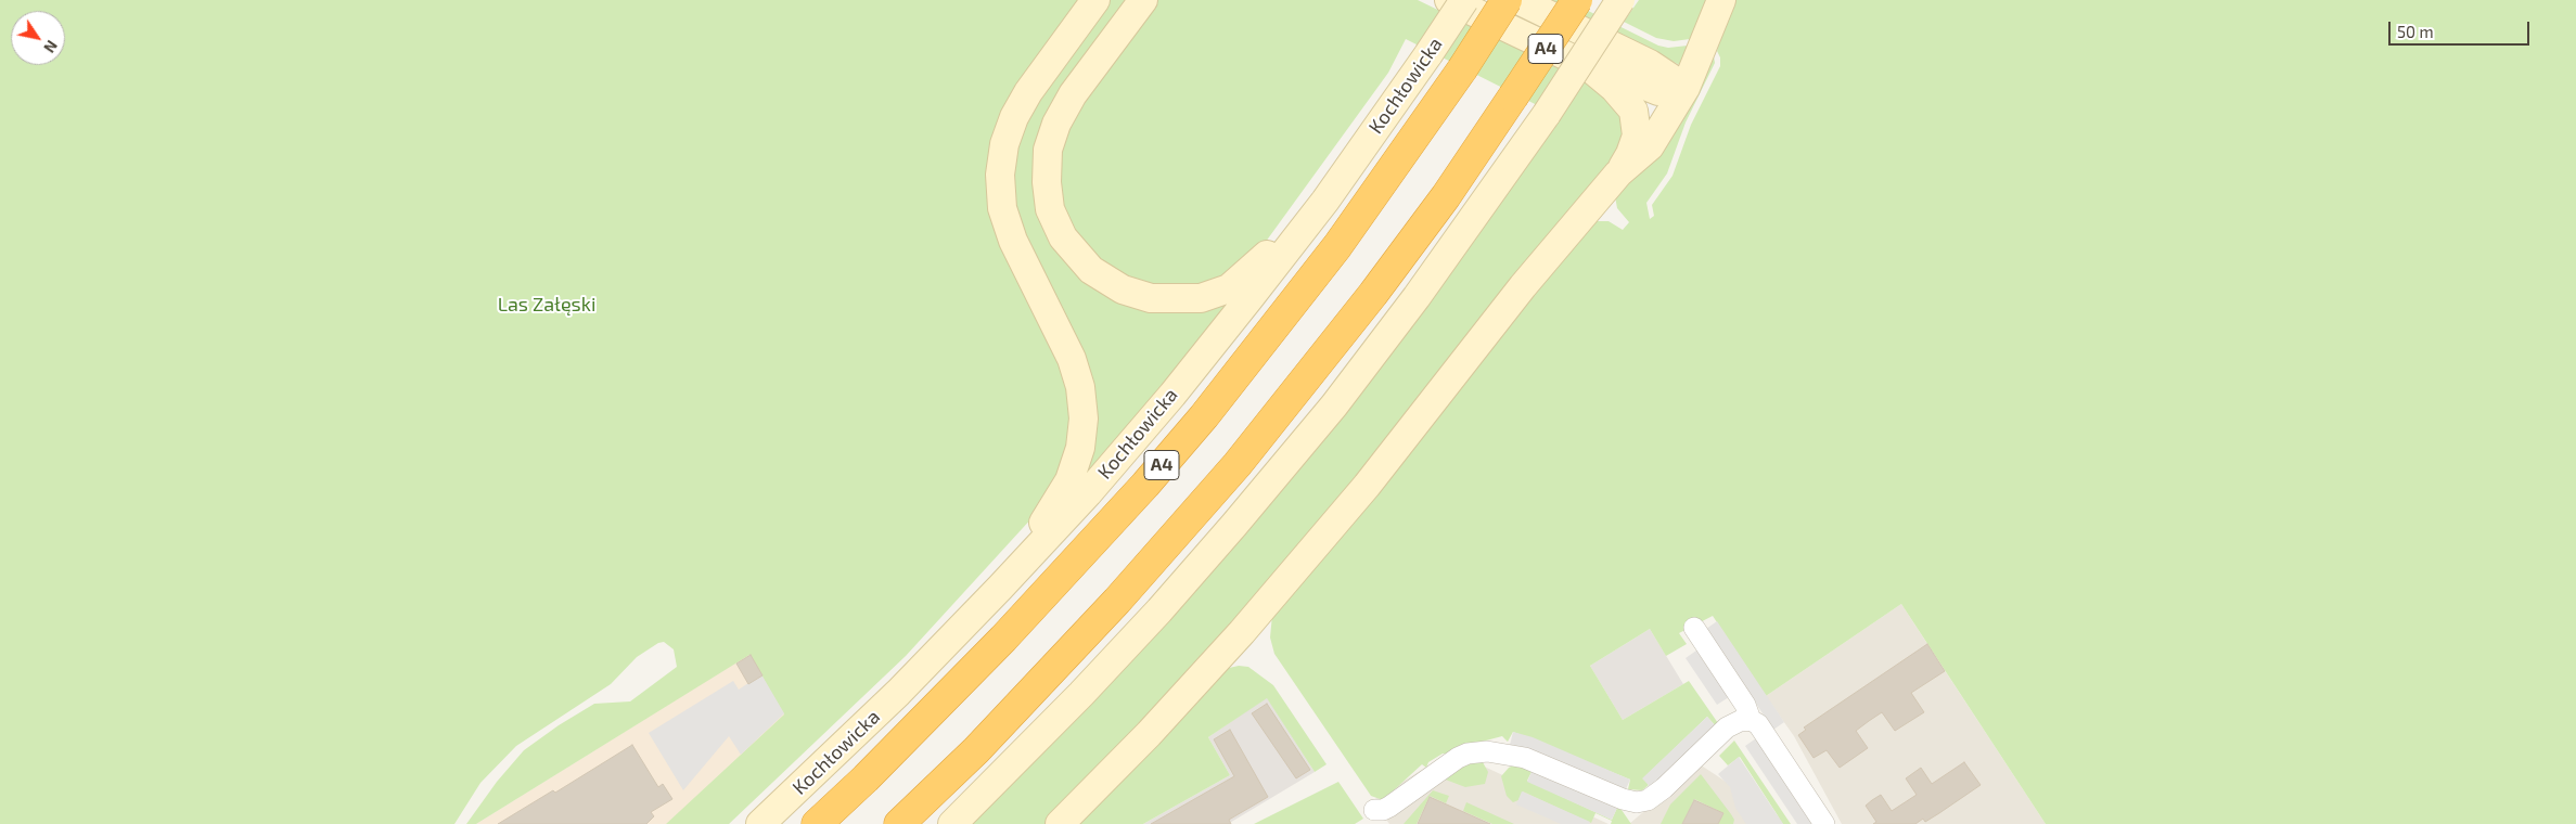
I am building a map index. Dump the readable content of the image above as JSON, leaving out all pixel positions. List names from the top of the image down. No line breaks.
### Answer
{"streets":{"highway":["A4"],"main road":["Kochłowicka"]},"parks":["Las Załęski"],"scale_bar":"50 m","north":"bottom right"}
